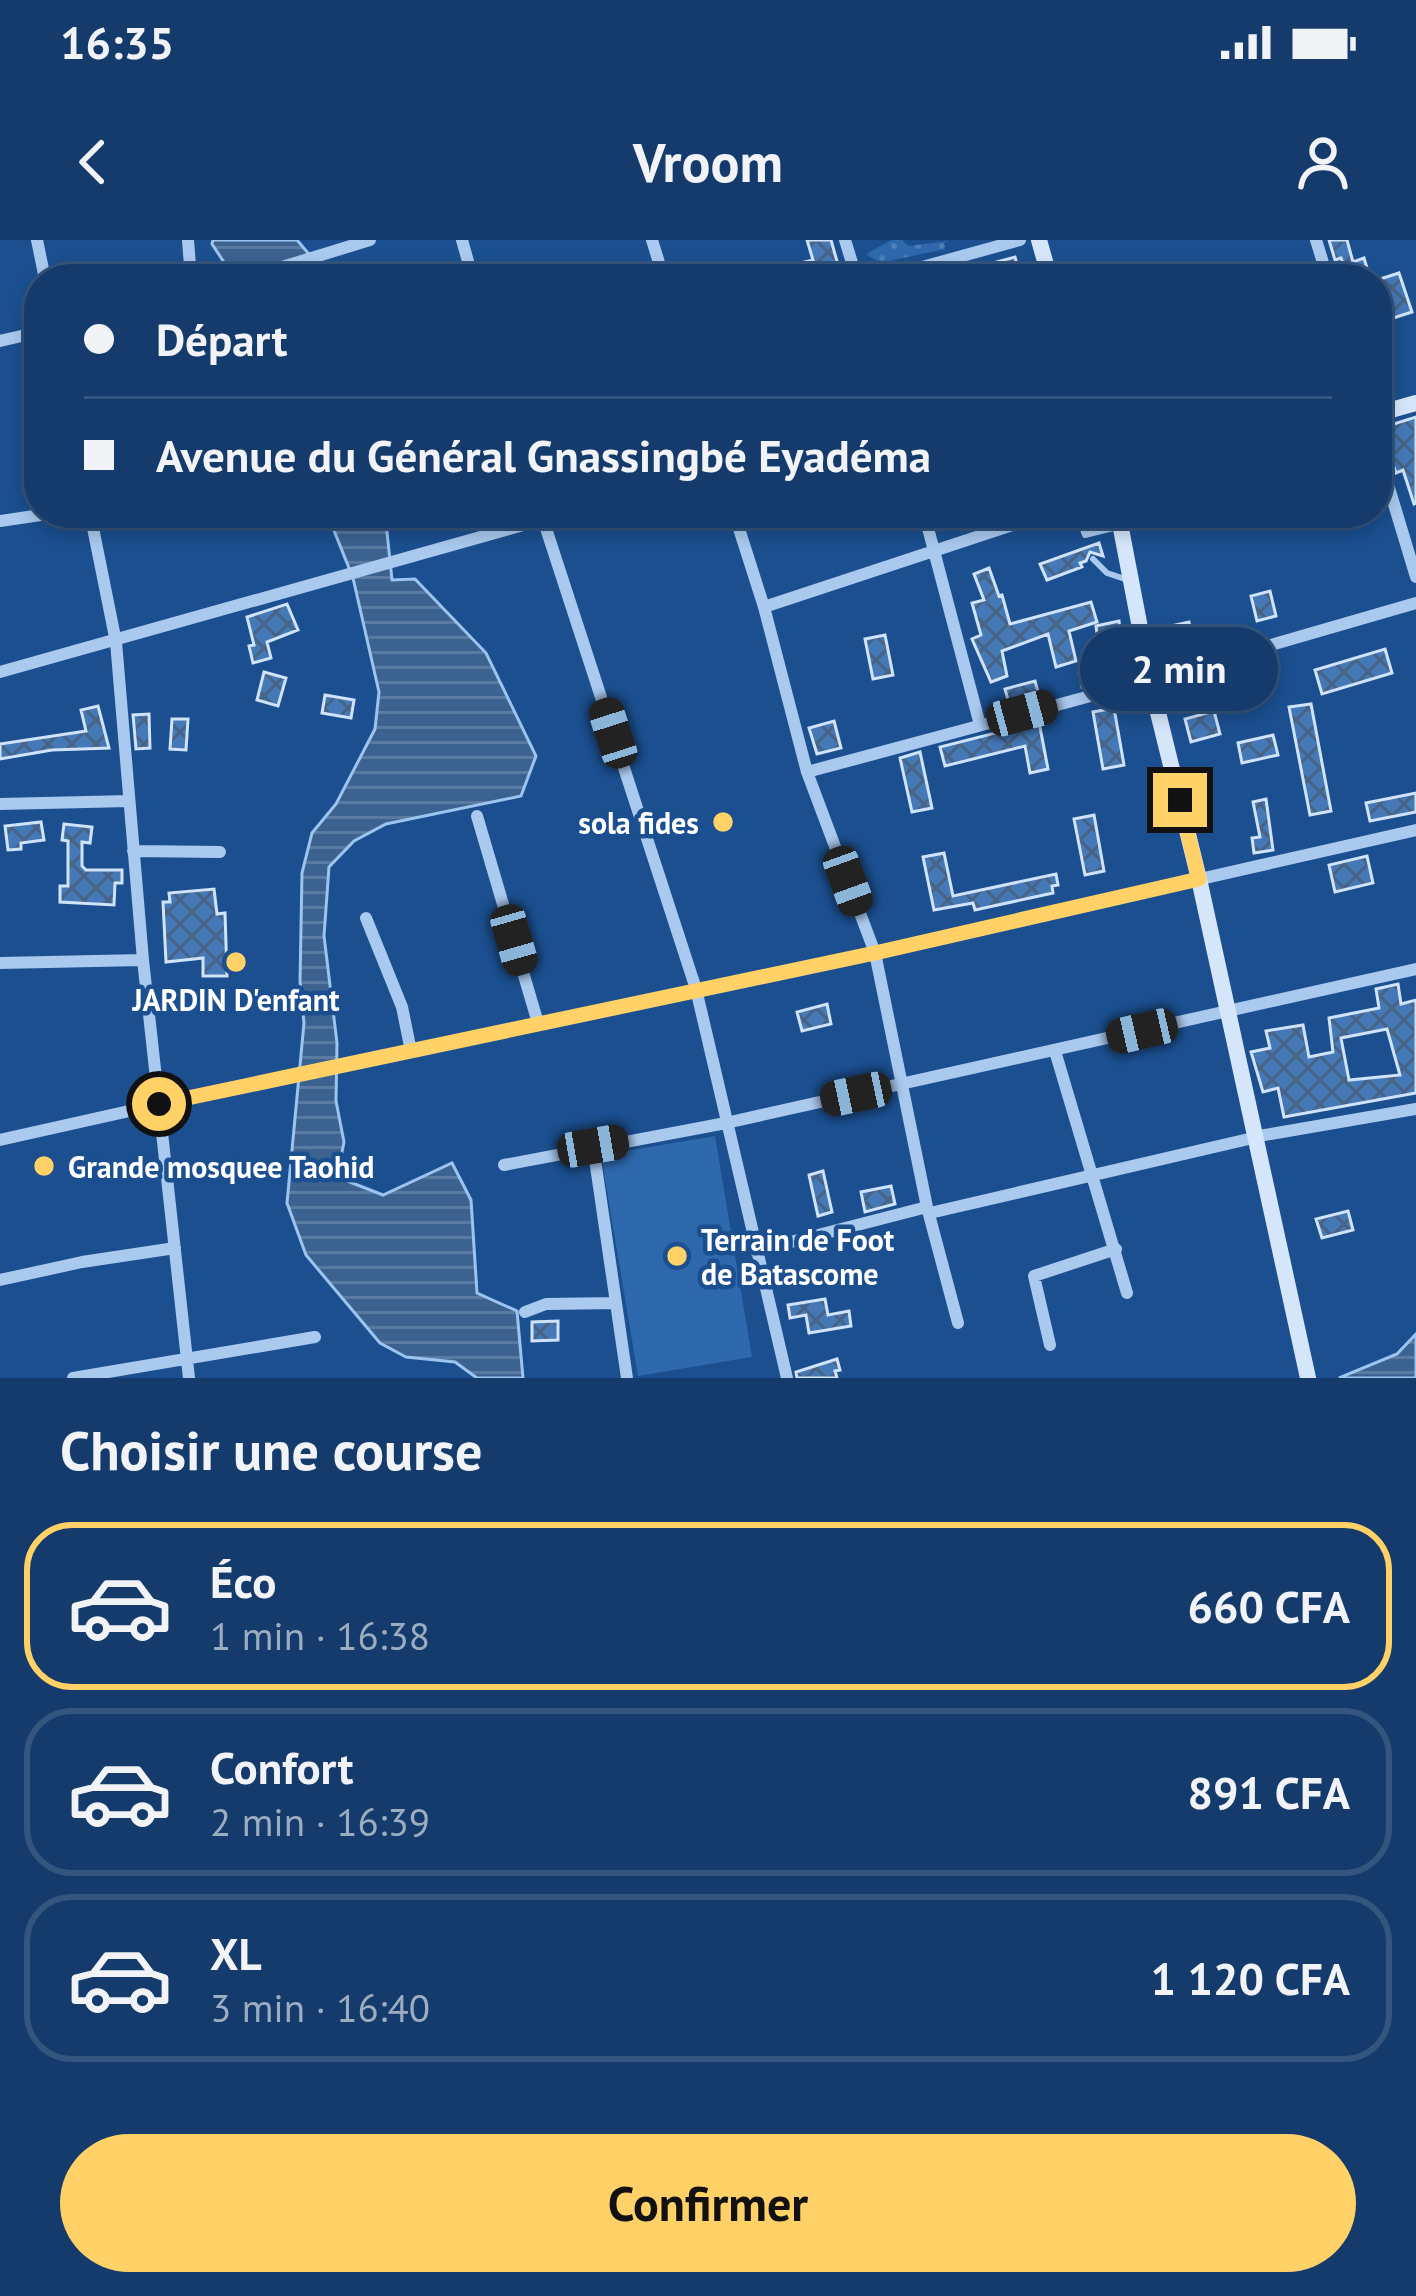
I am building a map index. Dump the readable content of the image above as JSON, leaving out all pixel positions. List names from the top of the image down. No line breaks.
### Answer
{"places":["sola fides","JARDIN D'enfant","Grande mosquee Taohid","Terrain de Foot de Batascome"],"page":{"status":"16:35","header":"Vroom","banner":["Départ","Avenue du Général Gnassingbé Eyadéma"],"bubble":"2 min","heading":"Choisir une course","list":[{"name":"Éco","note":"1 min · 16:38","value":"660 CFA"},{"name":"Confort","note":"2 min · 16:39","value":"891 CFA"},{"name":"XL","note":"3 min · 16:40","value":"1 120 CFA"}],"buttons":"Confirmer"}}
